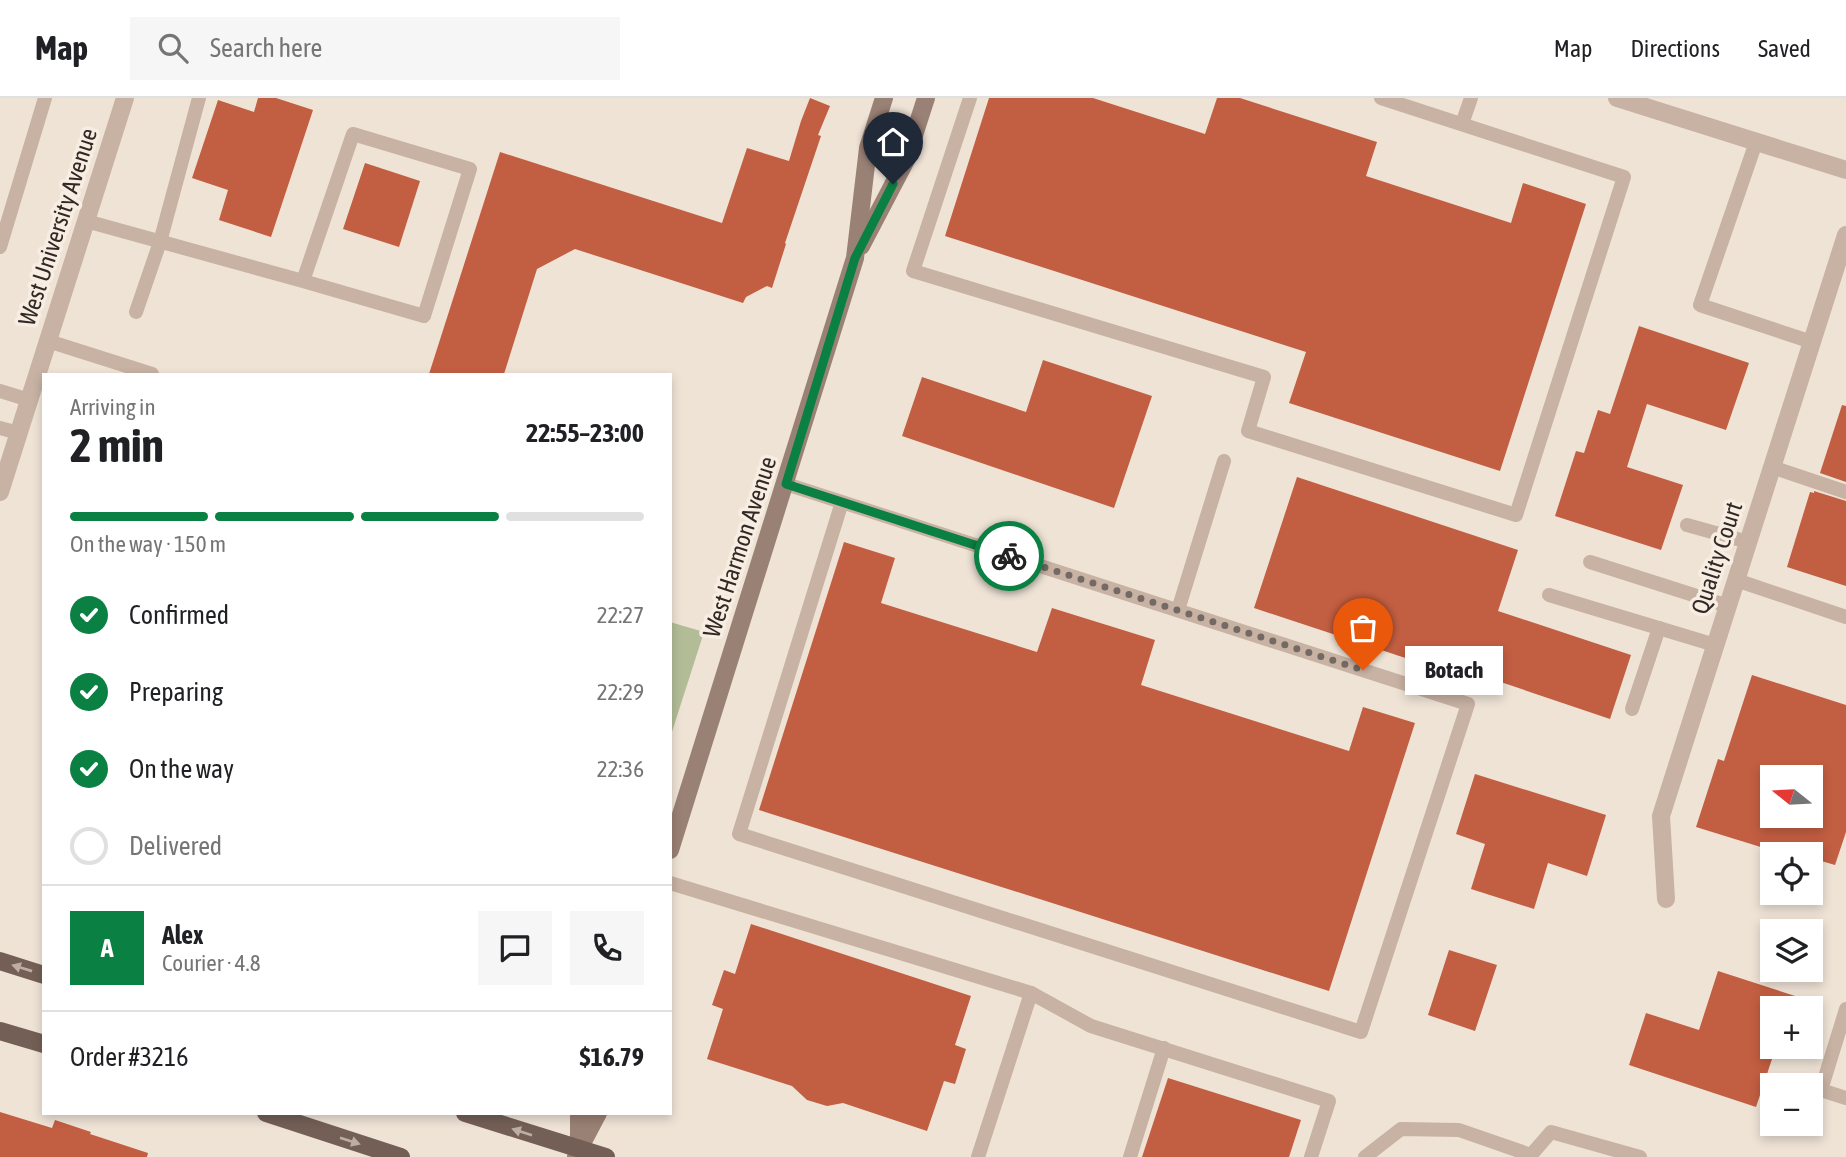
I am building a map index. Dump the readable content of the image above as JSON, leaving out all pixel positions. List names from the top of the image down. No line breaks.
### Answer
{"streets":{"main road":["West Harmon Avenue"],"street":["West University Avenue","Quality Court"]},"places":["Botach"],"north":"left","page":{"header":"Map","search":"Search here","nav":["Map","Directions","Saved"],"heading":["2 min","Arriving in","22:55–23:00"],"panel":["Alex","Courier · 4.8","Order #3216","$16.79"],"bar":"On the way · 150 m","list":[["Confirmed","22:27"],["Preparing","22:29"],["On the way","22:36"],"Delivered"],"bubble":"Botach","map_buttons":["+","−"],"round":"A"}}
